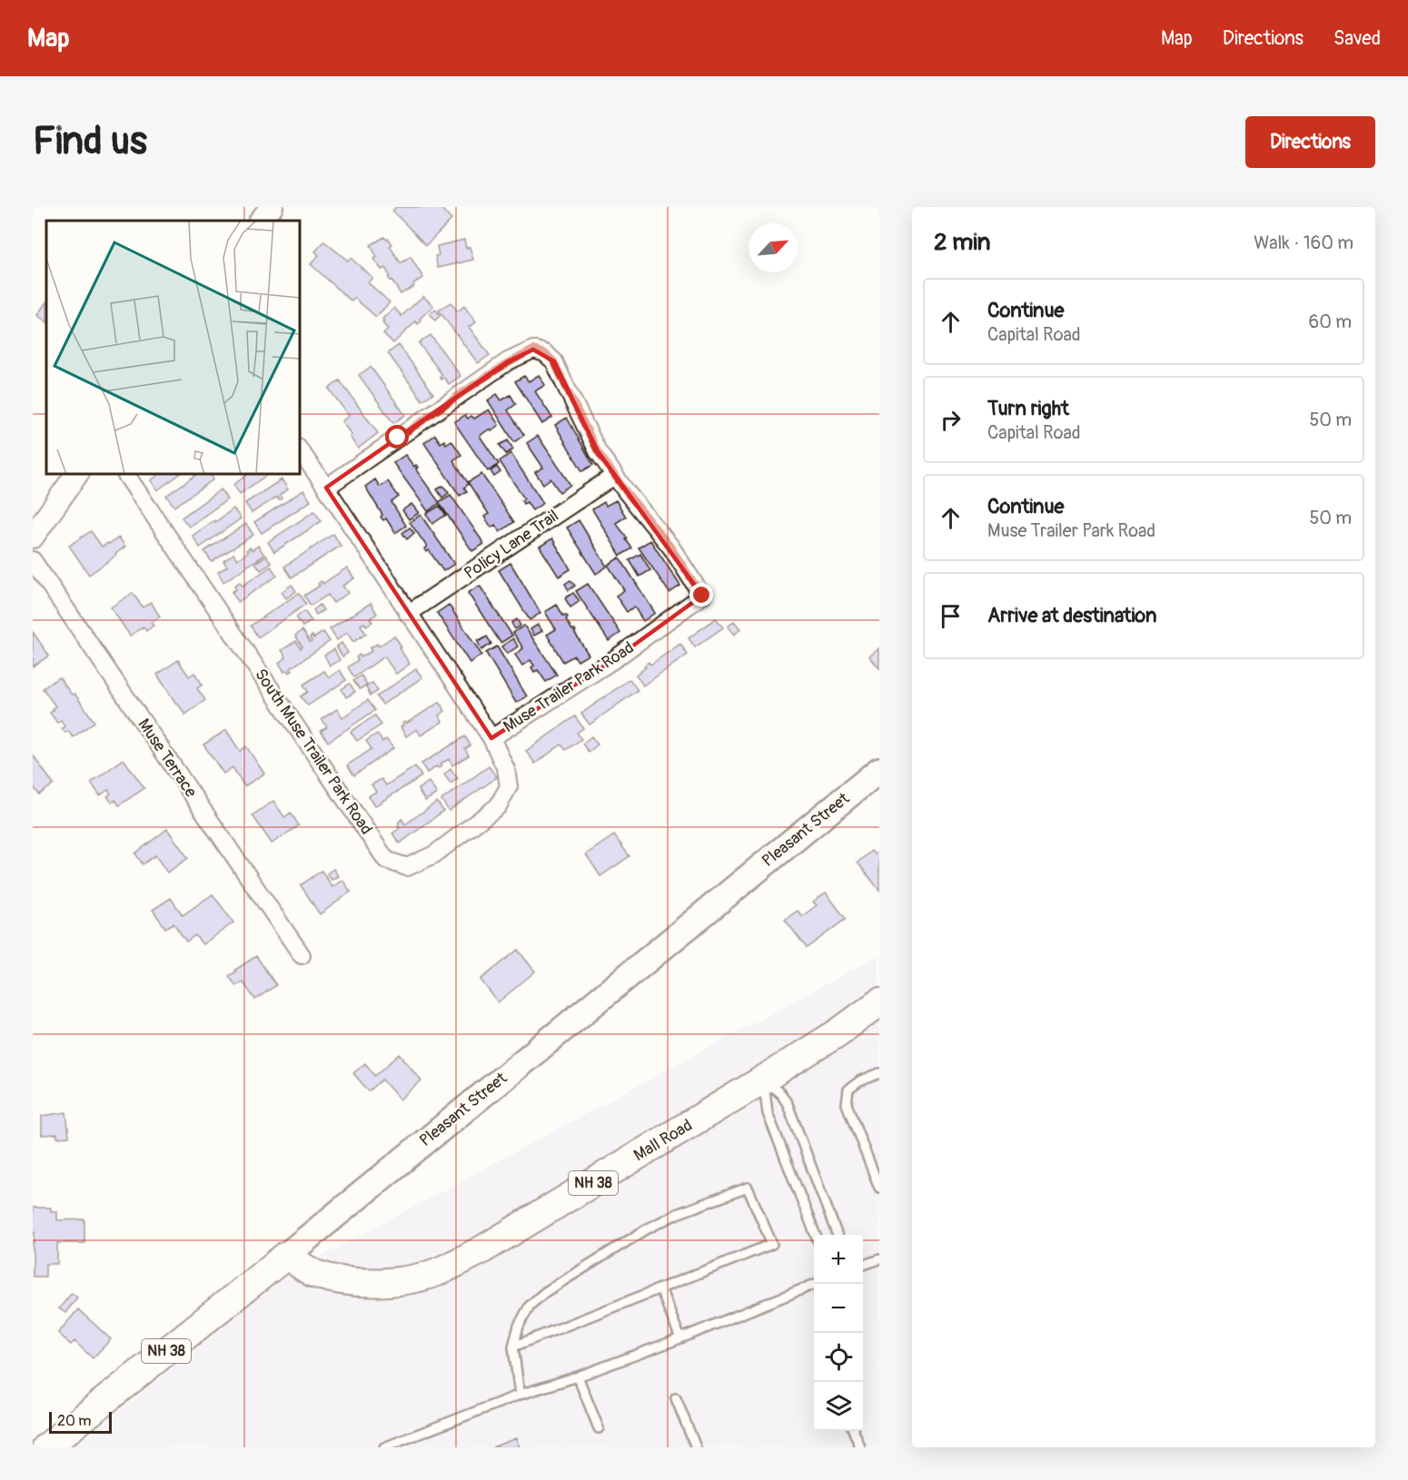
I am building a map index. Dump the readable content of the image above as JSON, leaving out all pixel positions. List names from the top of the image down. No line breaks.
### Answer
{"streets":{"main road":["Pleasant Street","Mall Road","NH 38"],"street":["Policy Lane Trail","Muse Trailer Park Road","South Muse Trailer Park Road","Muse Terrace"]},"crossings":[["Policy Lane Trail","Muse Trailer Park Road"],["Muse Trailer Park Road","South Muse Trailer Park Road"],["Pleasant Street","Mall Road"]],"scale_bar":"20 m","north":"top right","page":{"header":"Map","nav":["Map","Directions","Saved"],"buttons":"Directions","title":"Find us","heading":["2 min","Walk · 160 m"],"list":[["Continue","Capital Road","60 m"],["Turn right","Capital Road","50 m"],["Continue","Muse Trailer Park Road","50 m"],"Arrive at destination"],"map_buttons":["+","−"],"scale":"20 m"}}
